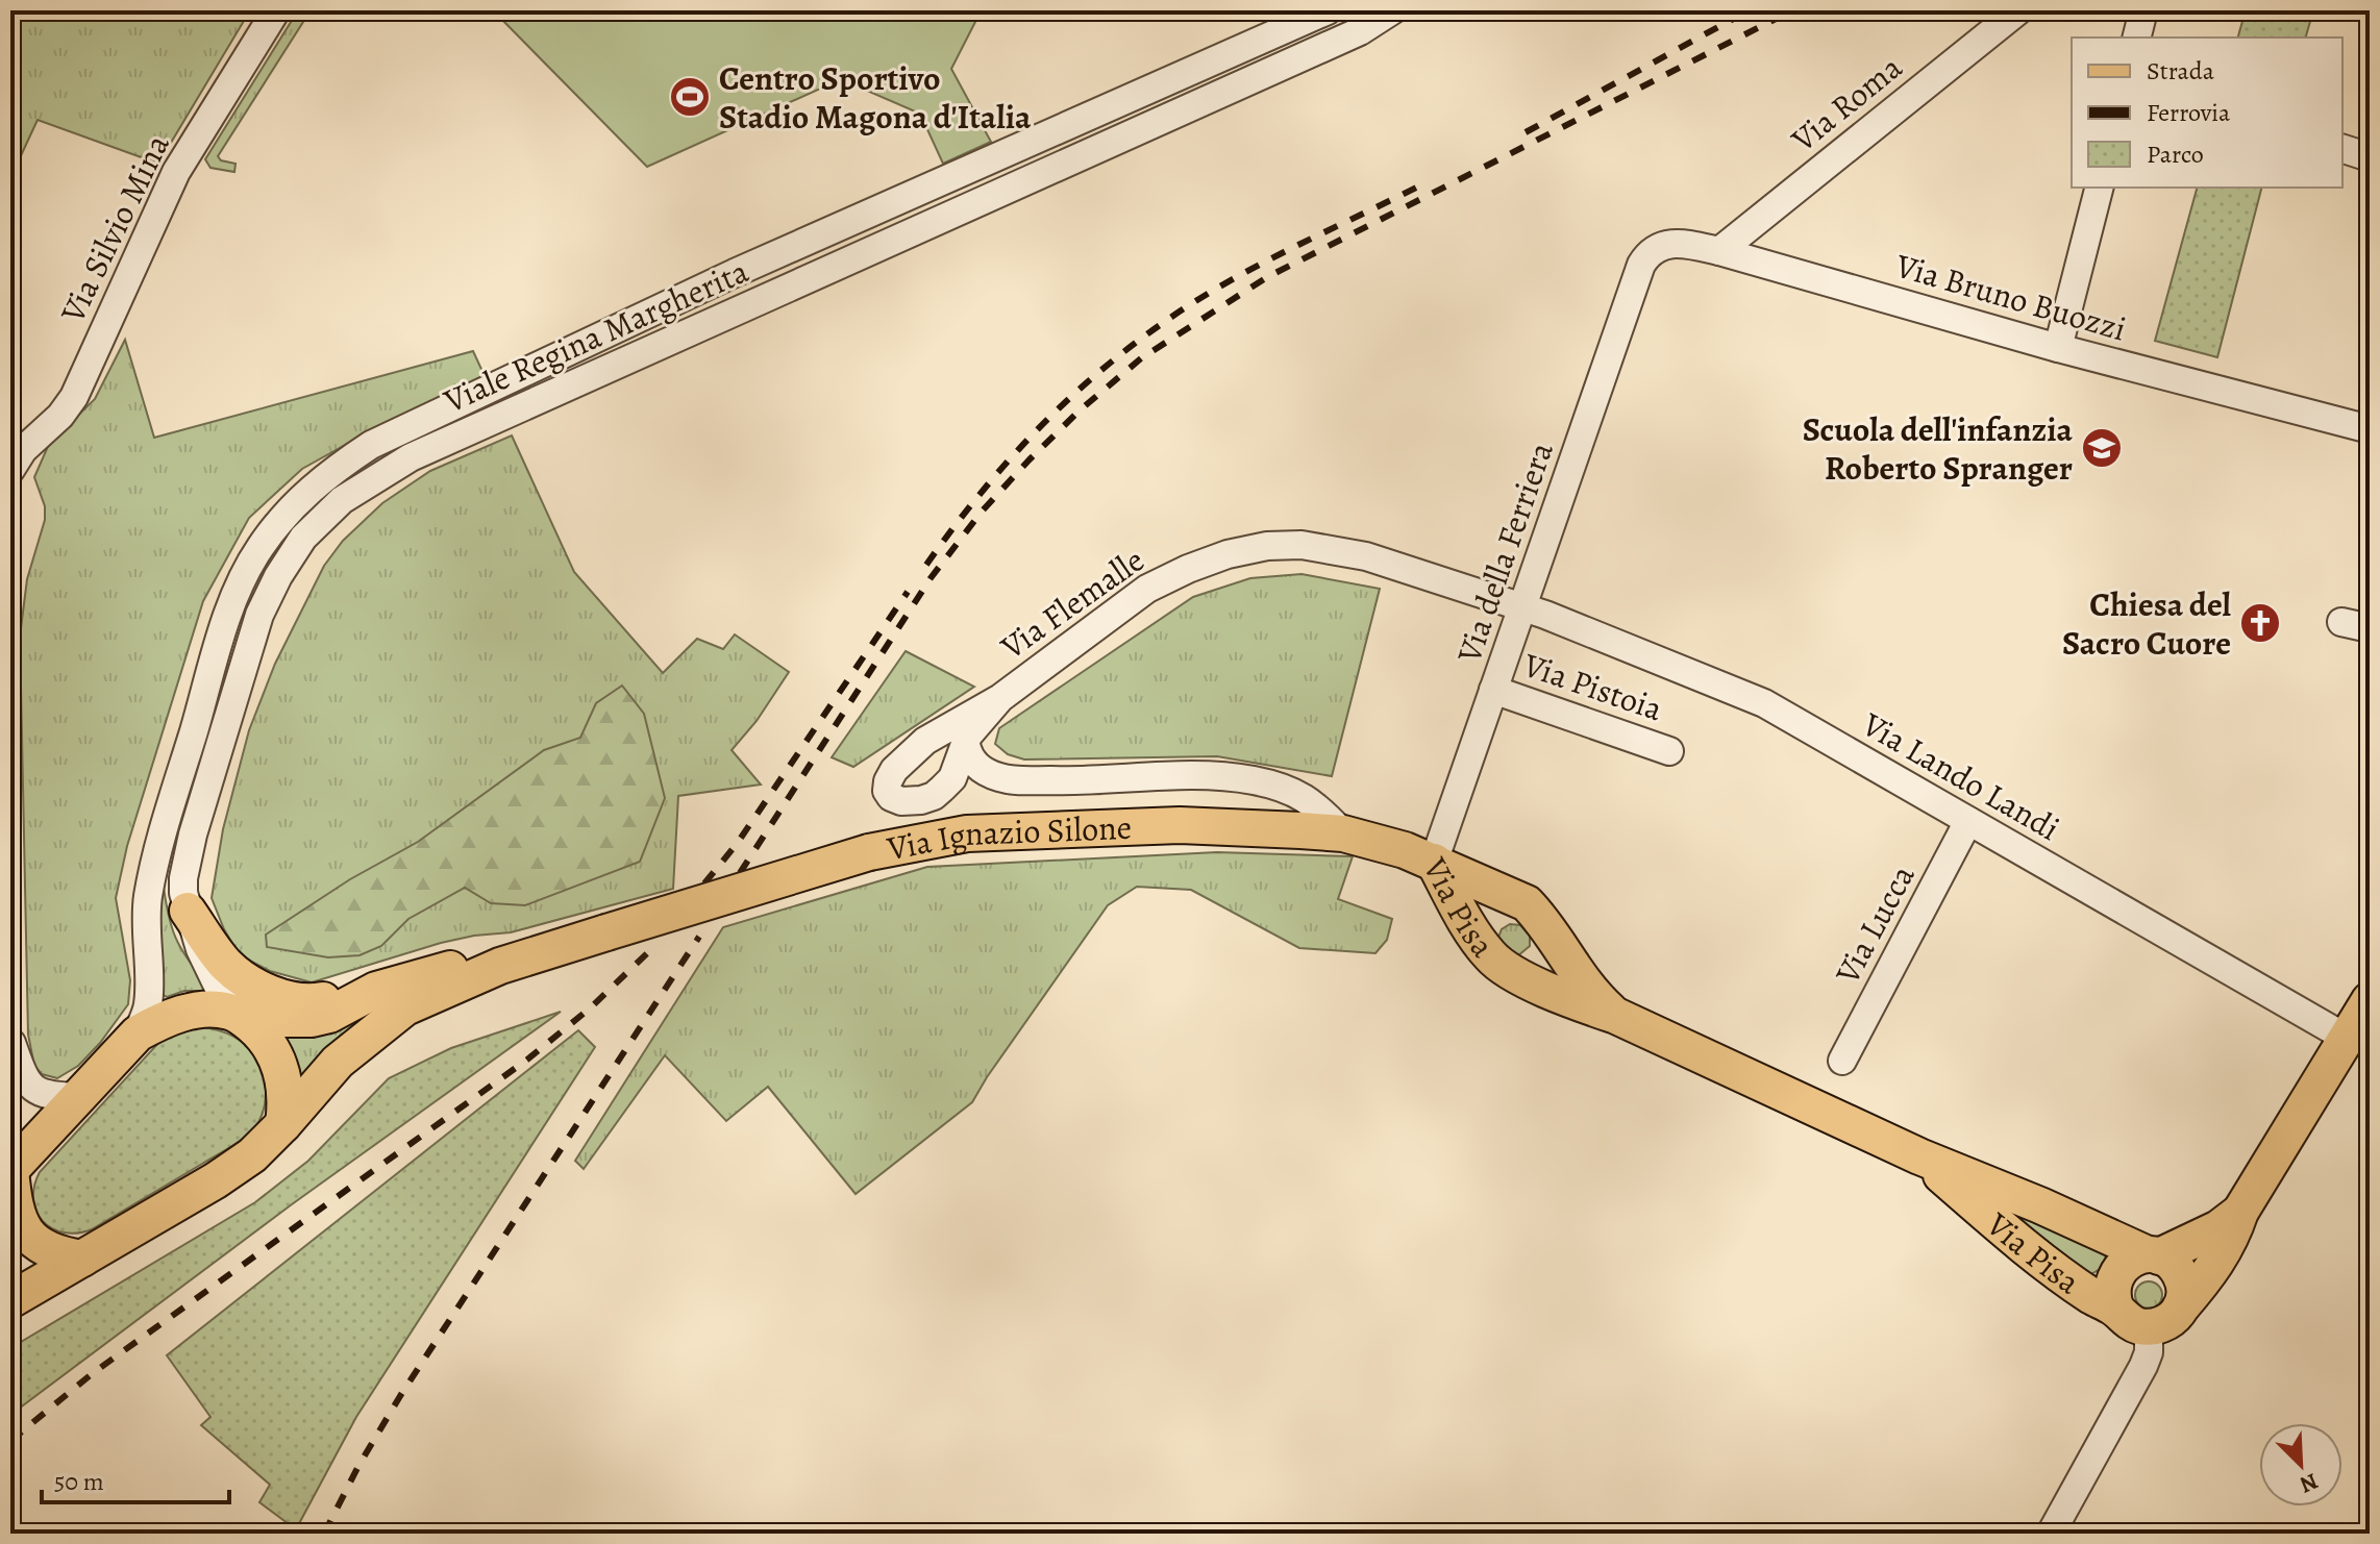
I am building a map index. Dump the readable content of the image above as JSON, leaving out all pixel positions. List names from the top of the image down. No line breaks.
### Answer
{"streets":{"main road":["Via Ignazio Silone","Via Pisa"],"street":["Via Roma","Via Silvio Mina","Via Bruno Buozzi","Viale Regina Margherita","Via della Ferriera","Via Flemalle","Via Pistoia","Via Lando Landi","Via Lucca"]},"crossings":[["Via Roma","Via Bruno Buozzi"],["Via Bruno Buozzi","Via della Ferriera"],["Viale Regina Margherita","Via Ignazio Silone"],["Via della Ferriera","Via Flemalle"],["Via della Ferriera","Via Pistoia"],["Via della Ferriera","Via Lando Landi"],["Via della Ferriera","Via Ignazio Silone"],["Via della Ferriera","Via Pisa"],["Via Flemalle","Via Lando Landi"],["Via Lando Landi","Via Lucca"],["Via Ignazio Silone","Via Pisa"]],"places":{"sports":["Centro Sportivo Stadio Magona d'Italia"],"school or university":["Scuola dell'infanzia Roberto Spranger"],"church":["Chiesa del Sacro Cuore"]},"legend":["Strada","Ferrovia","Parco"],"scale_bar":"50 m","north":"bottom right"}
